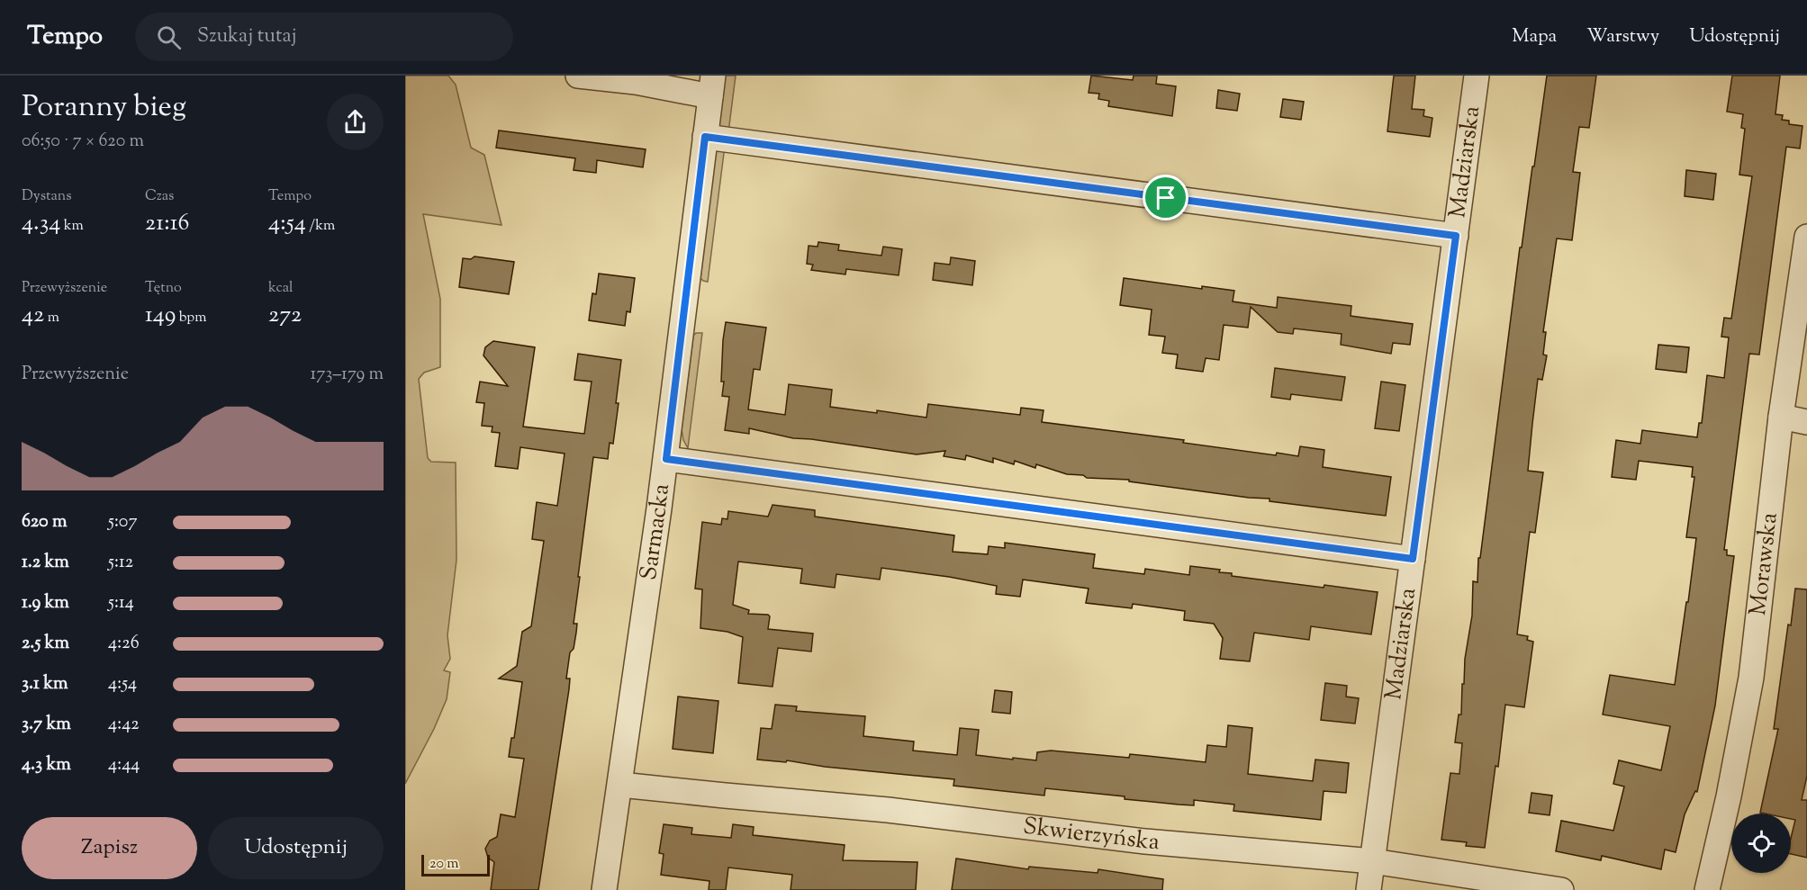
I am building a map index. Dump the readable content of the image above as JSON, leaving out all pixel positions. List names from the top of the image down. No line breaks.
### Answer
{"streets":{"street":["Madziarska","Sarmacka","Morawska","Skwierzyńska"]},"crossings":[["Madziarska","Skwierzyńska"],["Sarmacka","Skwierzyńska"]],"scale_bar":"20 m","page":{"header":"Tempo","search":"Szukaj tutaj","nav":["Mapa","Warstwy","Udostępnij"],"heading":["Poranny bieg","06:50 · 7 × 620 m"],"stats":[["Dystans","4.34 km"],["Czas","21:16"],["Tempo","4:54 /km"],["Przewyższenie","42 m"],["Tętno","149 bpm"],["kcal","272"]],"chart":["Przewyższenie","173–179 m"],"list":[{"name":"620 m","note":"5:07"},{"name":"1.2 km","note":"5:12"},{"name":"1.9 km","note":"5:14"},{"name":"2.5 km","note":"4:26"},{"name":"3.1 km","note":"4:54"},{"name":"3.7 km","note":"4:42"},{"name":"4.3 km","note":"4:44"}],"buttons":["Zapisz","Udostępnij"],"scale":"20 m"}}
